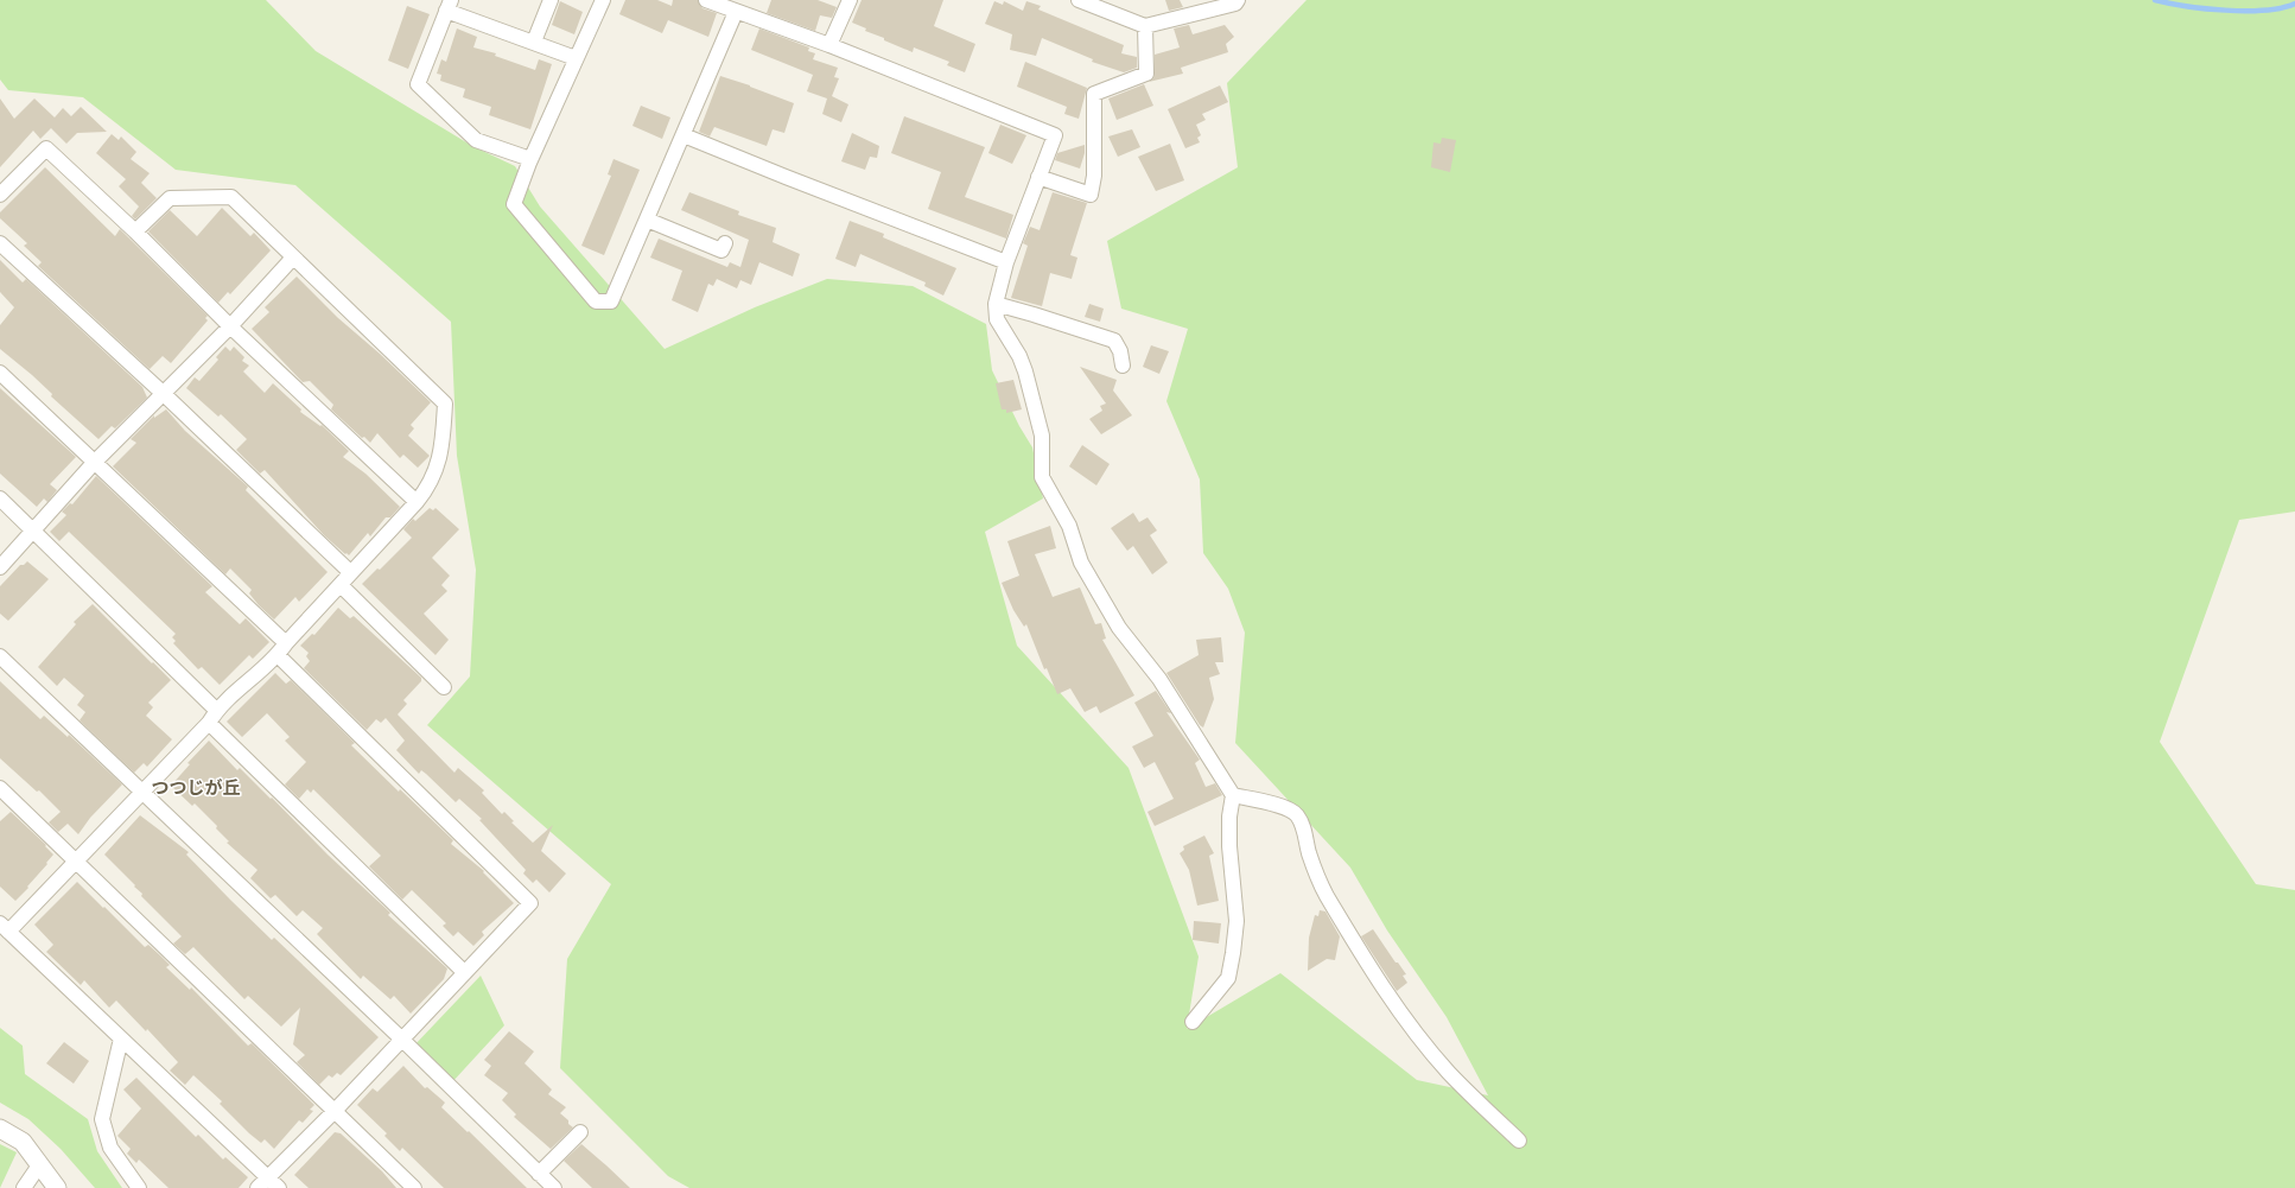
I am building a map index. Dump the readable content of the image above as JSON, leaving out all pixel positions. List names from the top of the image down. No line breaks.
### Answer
{"districts":["つつじが丘"]}
